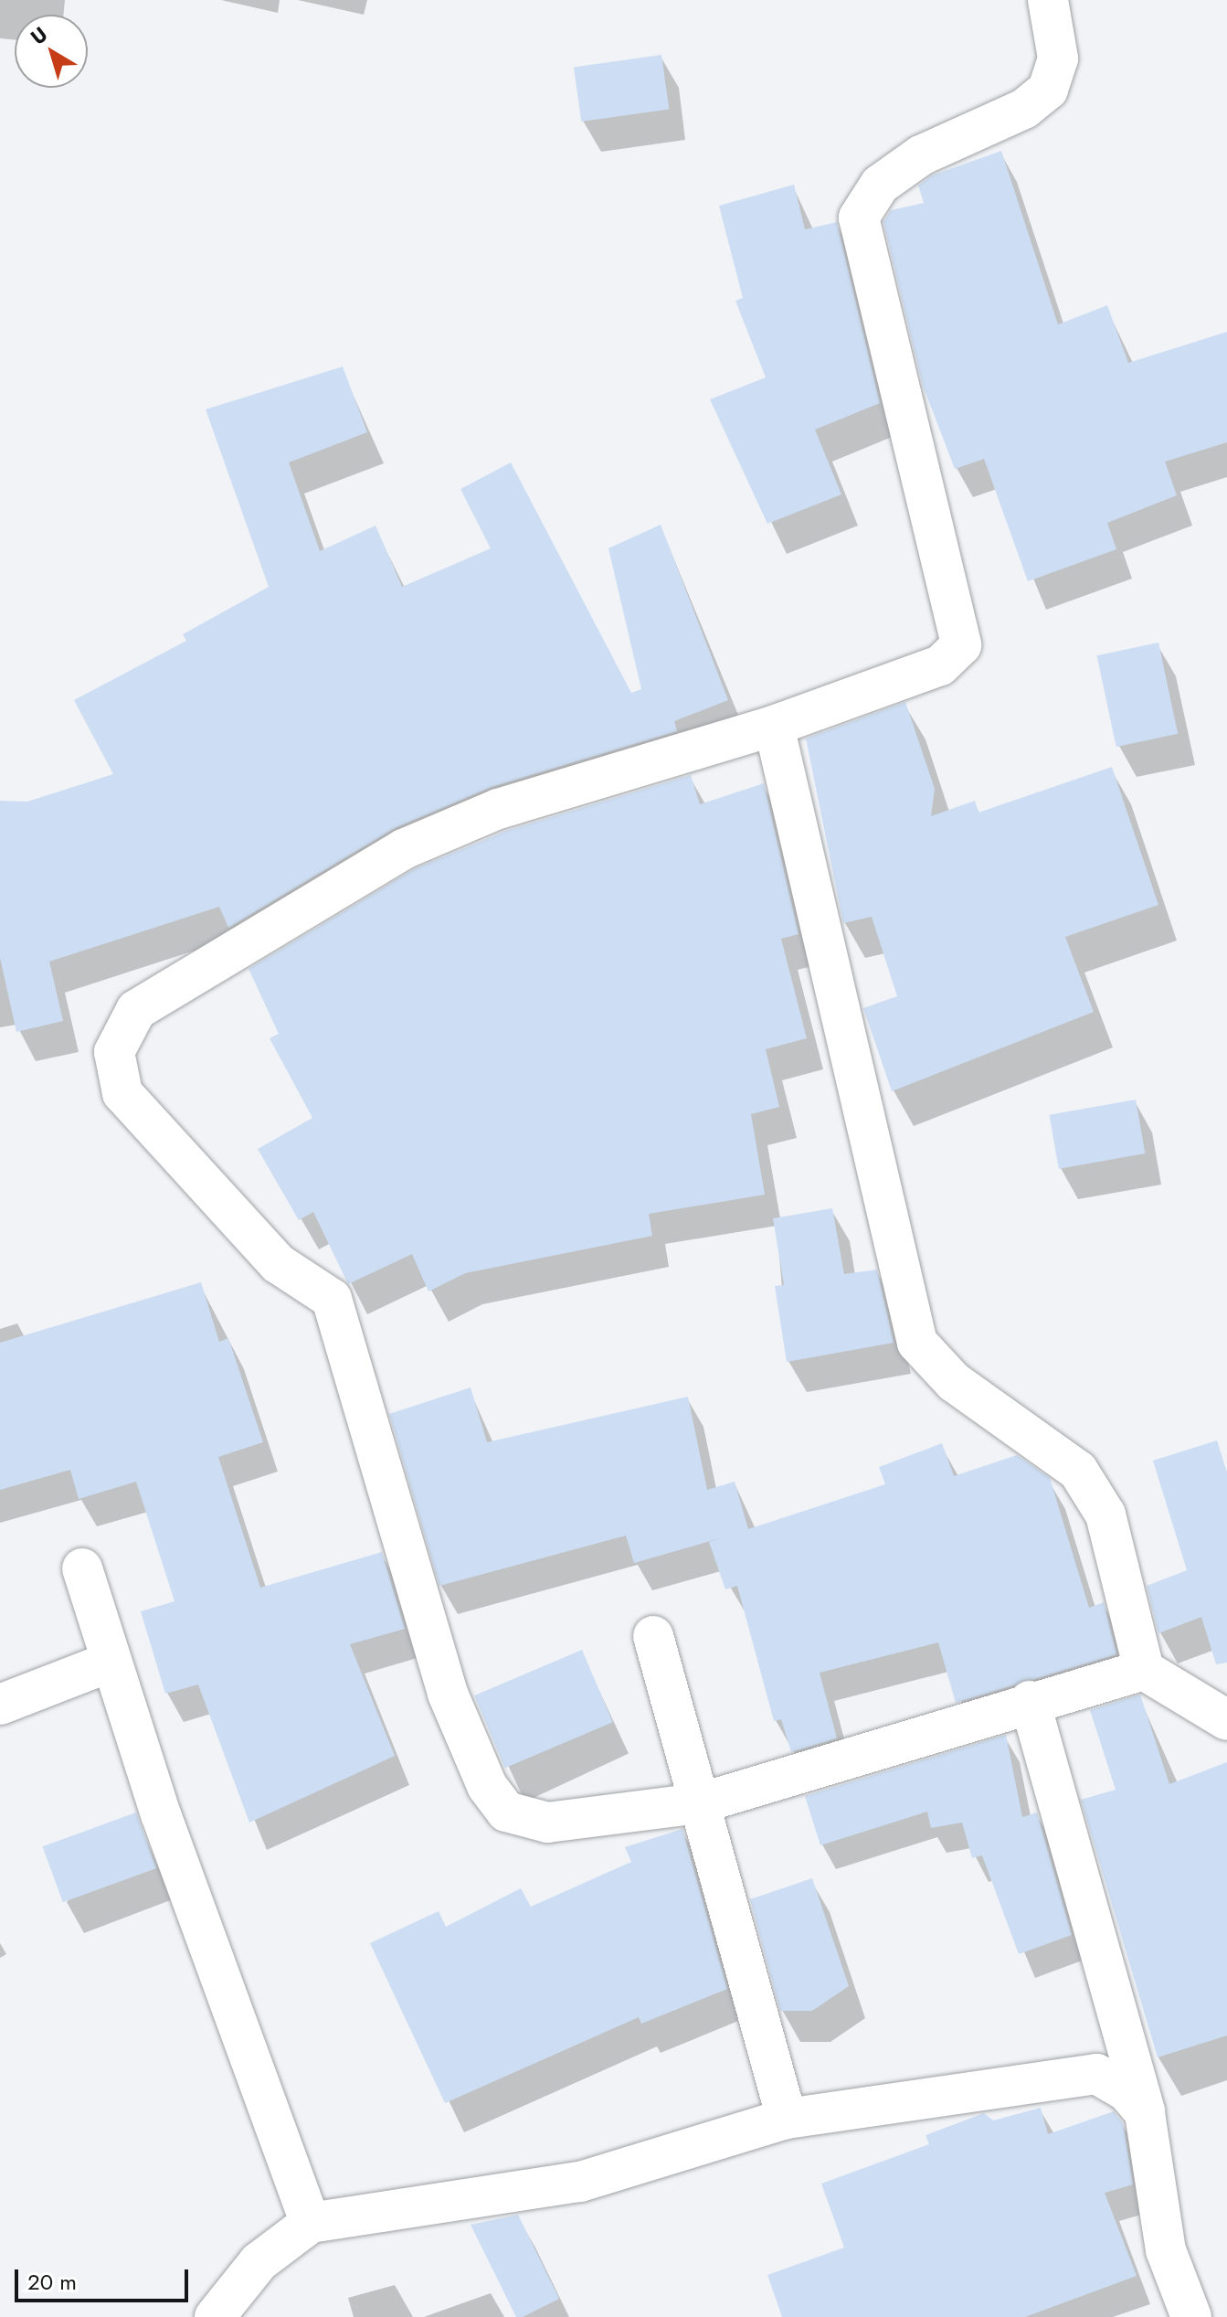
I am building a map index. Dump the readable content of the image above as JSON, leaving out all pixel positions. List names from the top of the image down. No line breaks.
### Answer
{"scale_bar":"20 m","north":"top left"}
